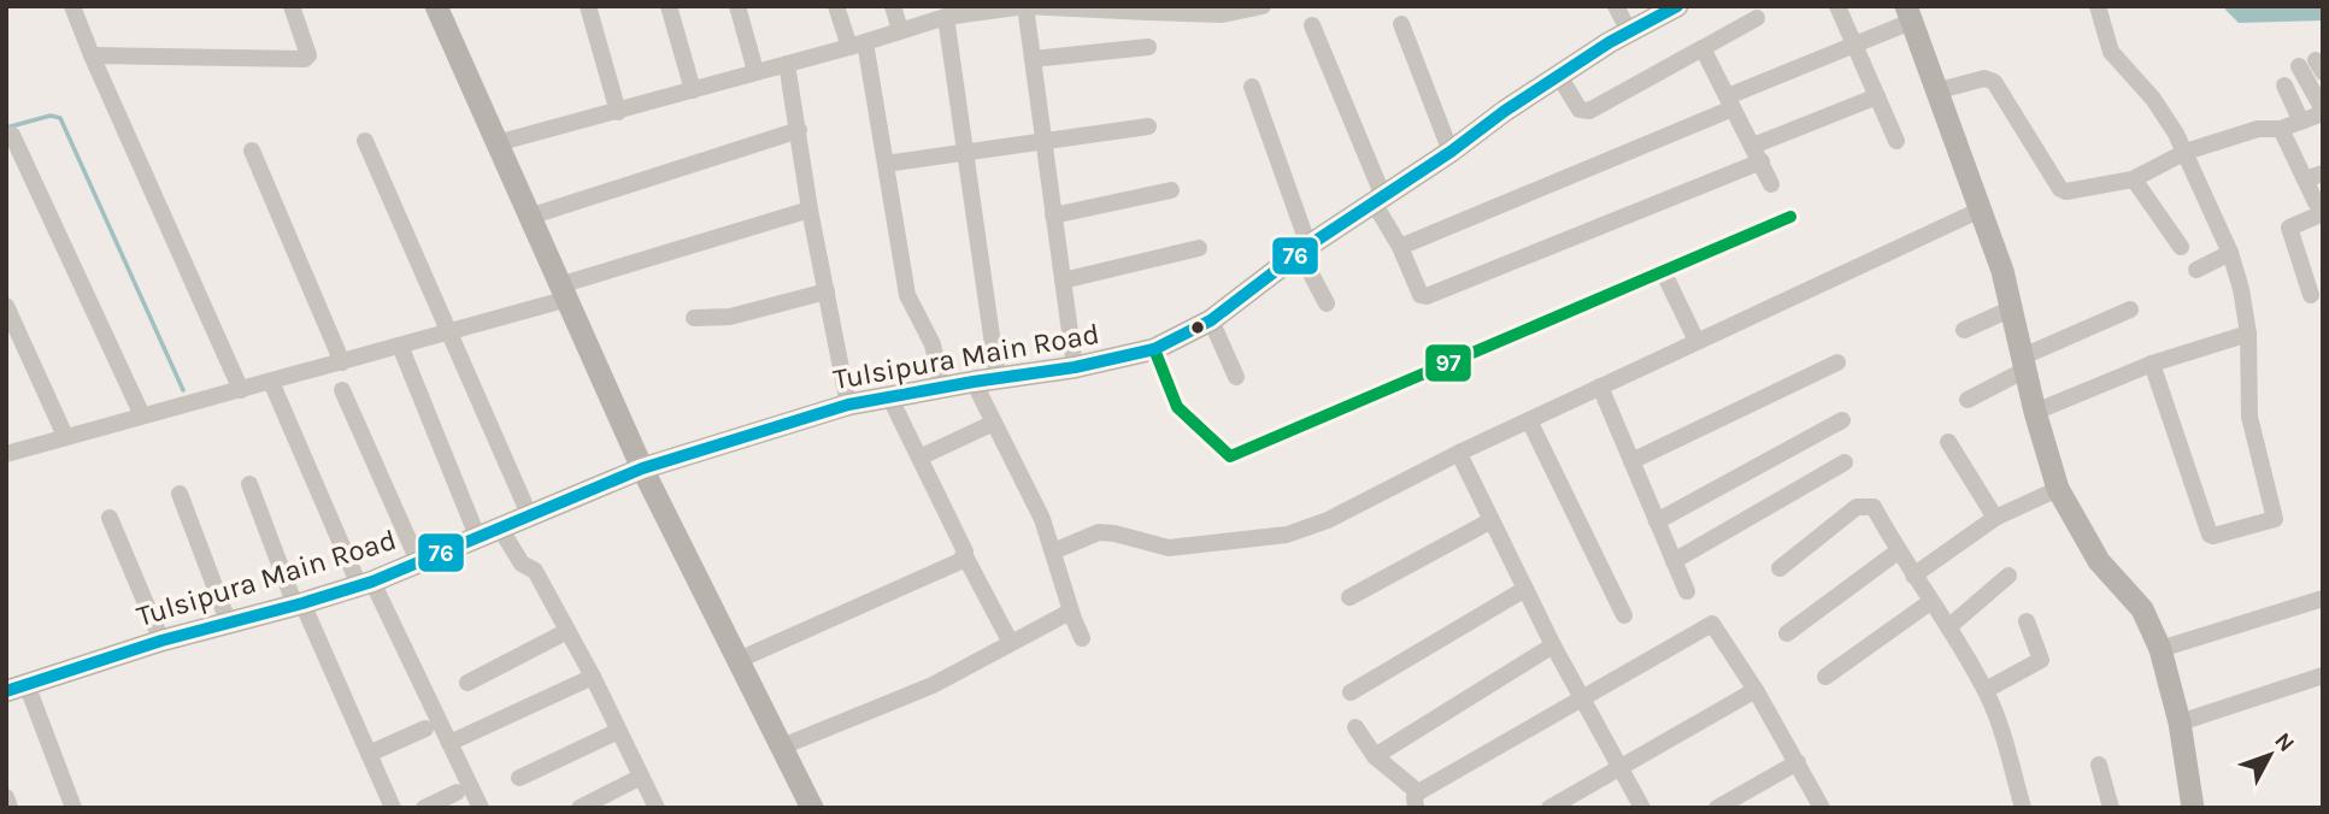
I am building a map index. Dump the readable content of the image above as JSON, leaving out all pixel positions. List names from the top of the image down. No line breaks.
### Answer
{"streets":{"street":["Tulsipura Main Road"]},"lines":["transit line 76","transit line 97"],"north":"top right"}
